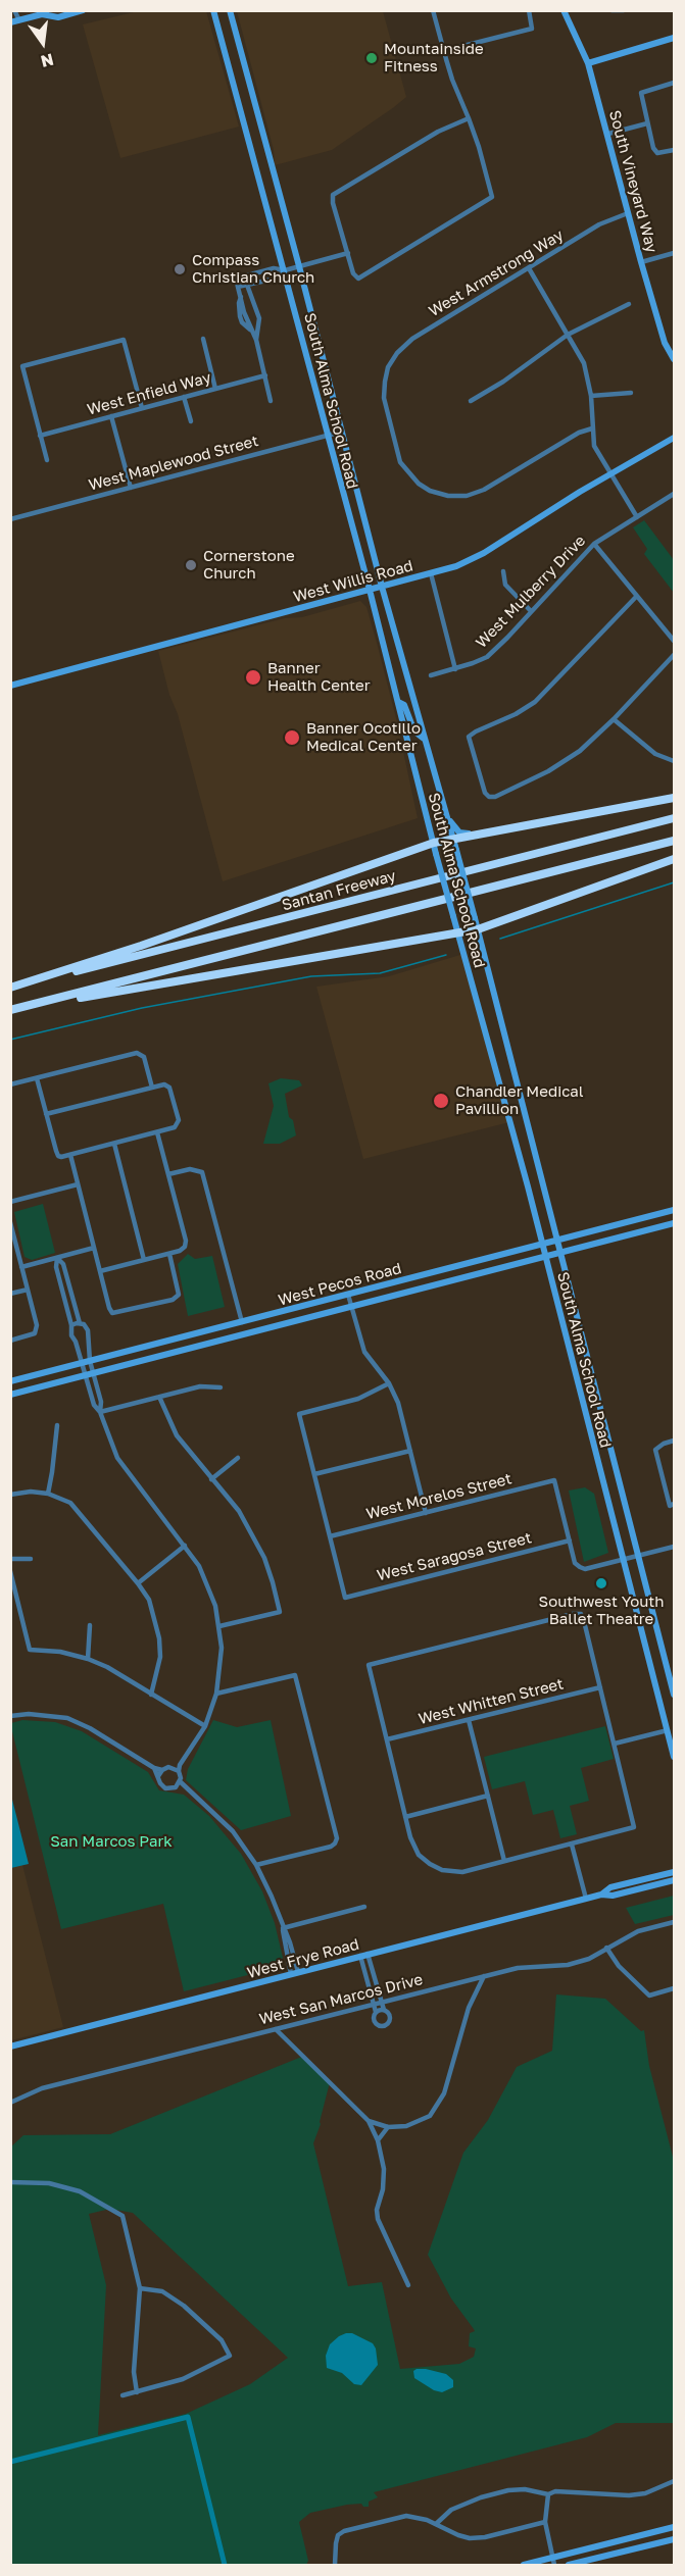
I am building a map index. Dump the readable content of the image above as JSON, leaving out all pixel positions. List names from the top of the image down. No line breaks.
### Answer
{"streets":{"highway":["Santan Freeway"],"main road":["South Vineyard Way","South Alma School Road","West Willis Road","West Pecos Road","West Frye Road"],"street":["West Armstrong Way","West Enfield Way","West Maplewood Street","West Mulberry Drive","West Morelos Street","West Saragosa Street","West Whitten Street","West San Marcos Drive"]},"crossings":[["South Vineyard Way","West Armstrong Way"],["South Alma School Road","West Maplewood Street"],["South Alma School Road","West Willis Road"],["South Alma School Road","West Pecos Road"],["West Morelos Street","West Saragosa Street"]],"parks":["San Marcos Park"],"places":["Mountainside Fitness","Compass Christian Church","Cornerstone Church","Banner Health Center","Banner Ocotillo Medical Center","Chandler Medical Pavillion","Southwest Youth Ballet Theatre"],"north":"bottom"}
